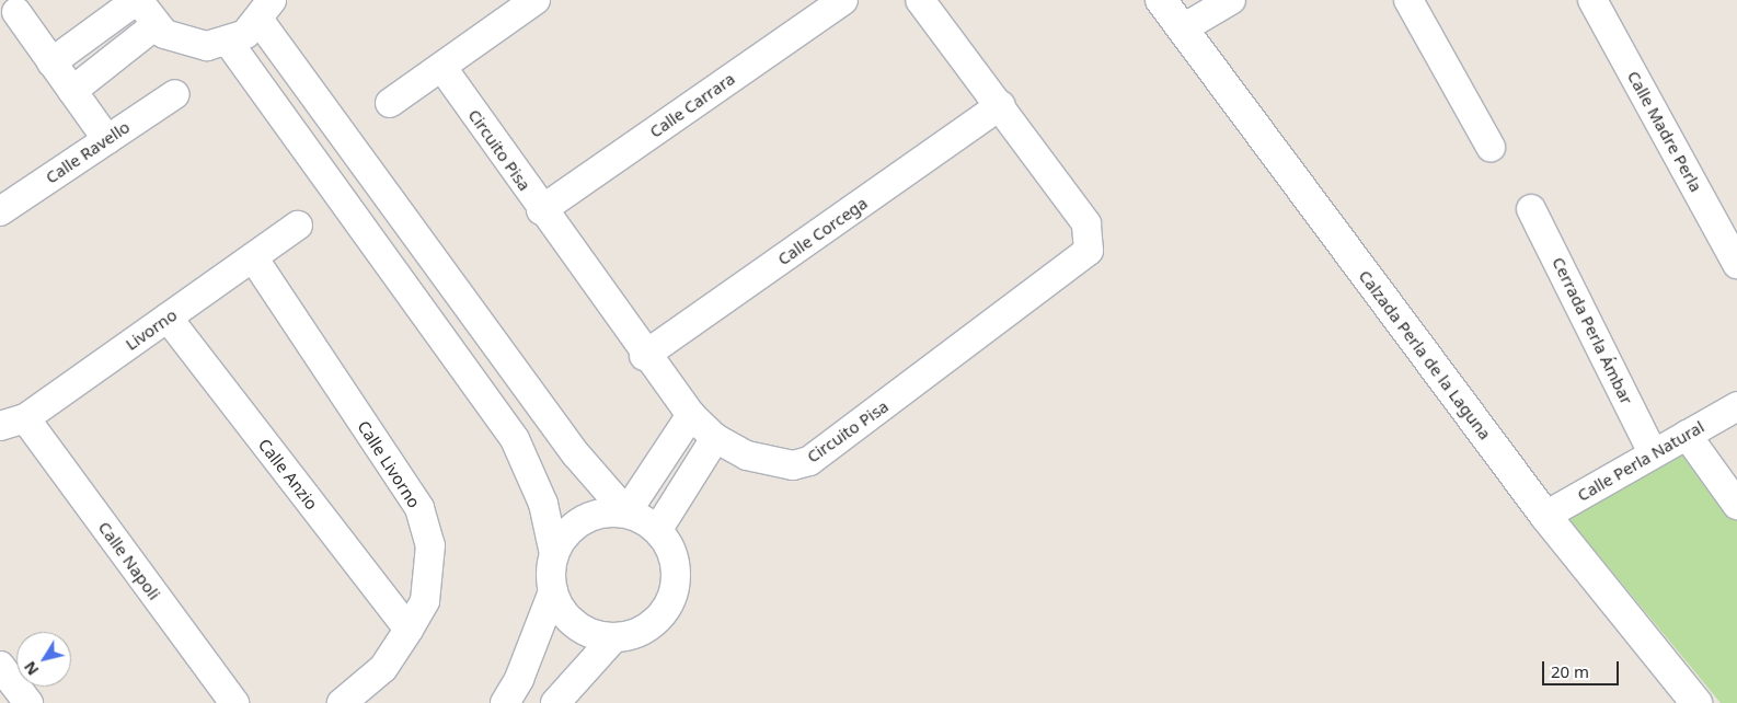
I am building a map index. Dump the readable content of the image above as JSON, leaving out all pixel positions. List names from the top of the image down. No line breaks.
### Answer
{"streets":{"street":["Calle Carrara","Calle Madre Perla","Circuito Pisa","Calle Ravello","Calle Corcega","Livorno","Cerrada Perla Ámbar","Calzada Perla de la Laguna","Calle Perla Natural","Calle Livorno","Calle Anzio","Calle Napoli"]},"crossings":[["Calle Carrara","Circuito Pisa"],["Circuito Pisa","Calle Corcega"],["Livorno","Calle Livorno"],["Livorno","Calle Anzio"],["Livorno","Calle Napoli"],["Cerrada Perla Ámbar","Calle Perla Natural"],["Calzada Perla de la Laguna","Calle Perla Natural"],["Calle Livorno","Calle Anzio"]],"scale_bar":"20 m","north":"bottom left"}
